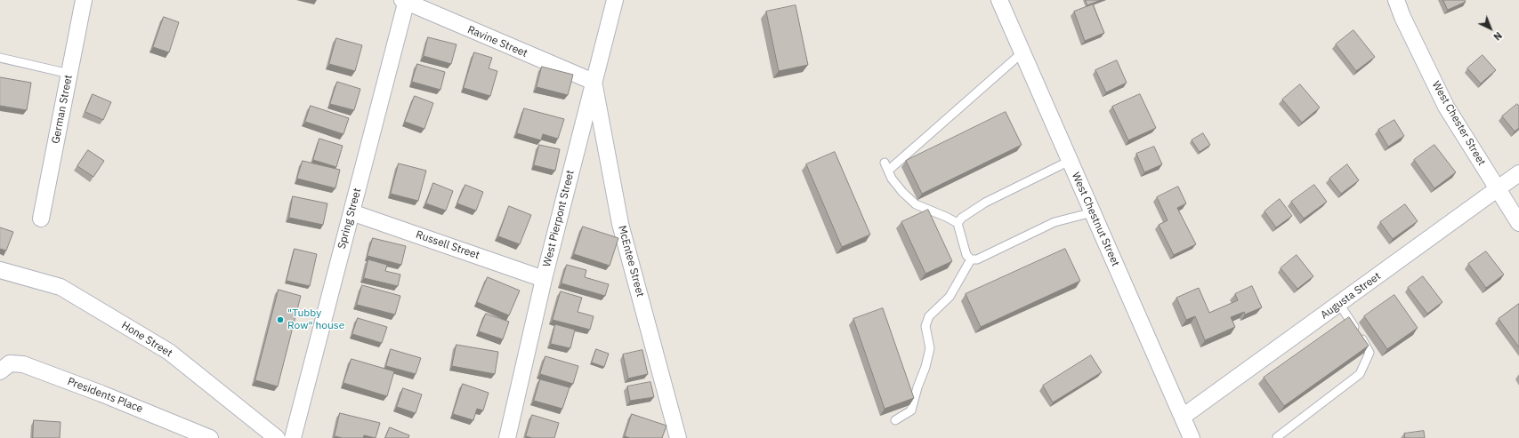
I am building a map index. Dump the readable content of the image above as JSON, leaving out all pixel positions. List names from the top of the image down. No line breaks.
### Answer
{"streets":{"street":["Ravine Street","German Street","West Chester Street","Spring Street","West Pierpont Street","West Chestnut Street","Russell Street","McEntee Street","Augusta Street","Hone Street","Presidents Place"]},"crossings":[["Ravine Street","Spring Street"],["Ravine Street","West Pierpont Street"],["Ravine Street","McEntee Street"],["West Chester Street","Augusta Street"],["Spring Street","Russell Street"],["West Pierpont Street","Russell Street"],["West Pierpont Street","McEntee Street"],["West Chestnut Street","Augusta Street"]],"places":["\"Tubby Row\" house"],"north":"bottom right"}
